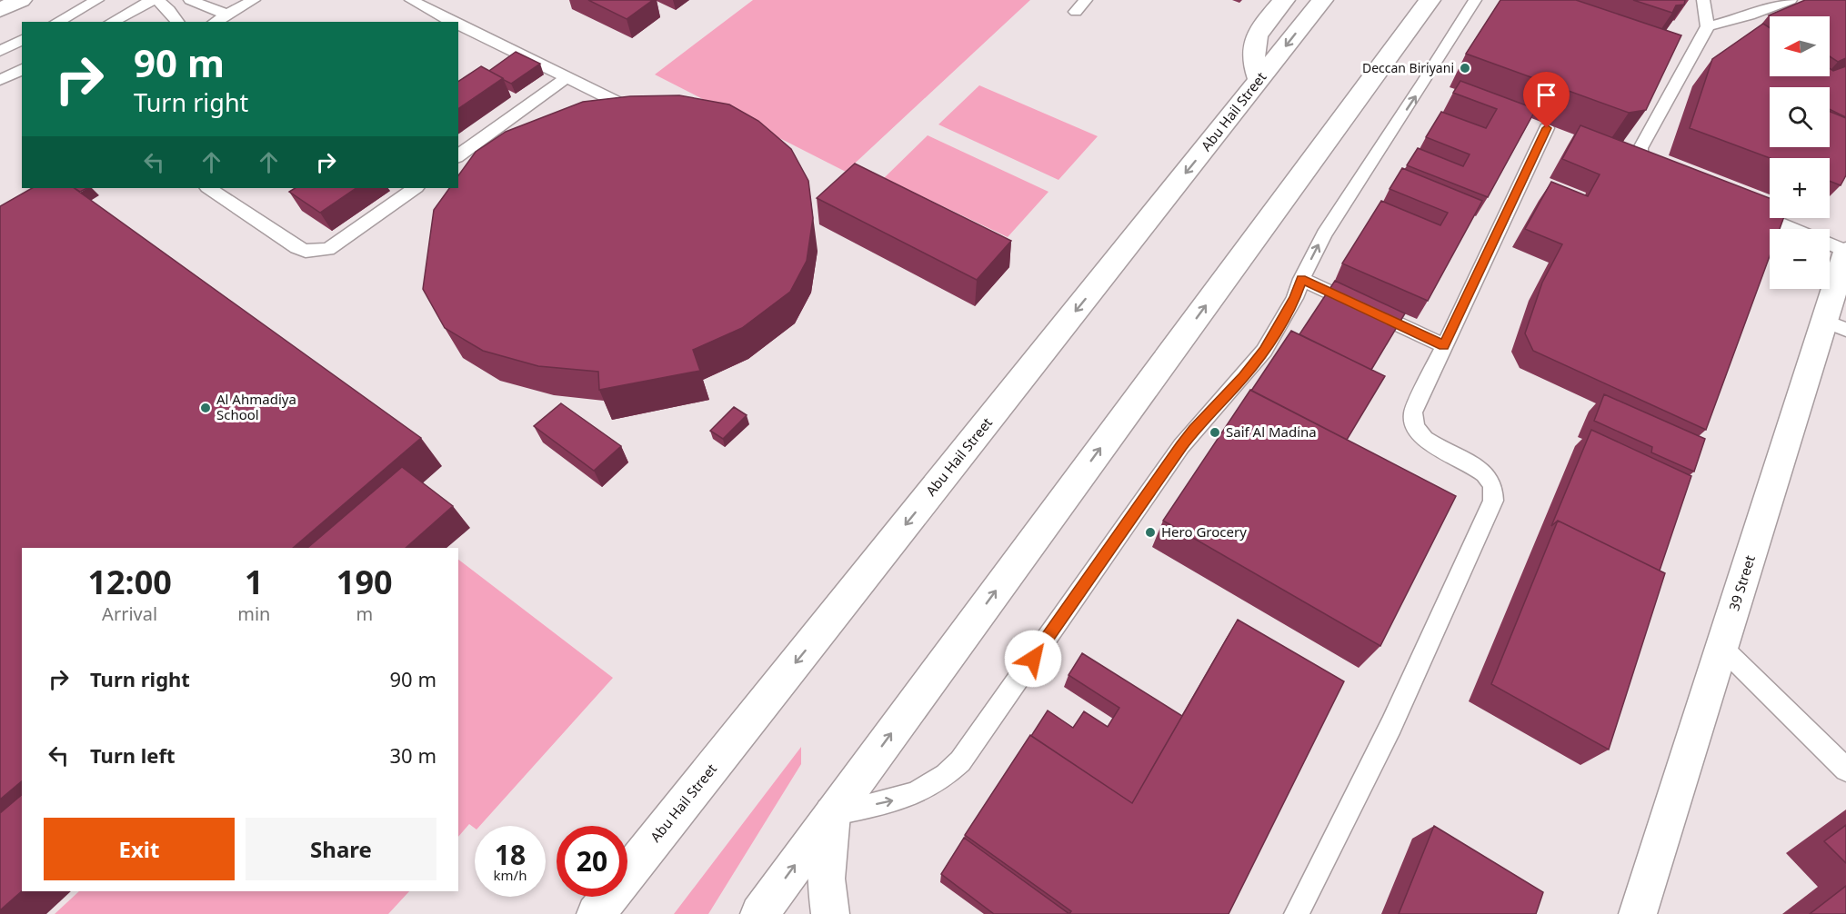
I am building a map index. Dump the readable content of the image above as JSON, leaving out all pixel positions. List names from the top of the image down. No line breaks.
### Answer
{"streets":{"main road":["Abu Hail Street","39 Street"]},"places":["Deccan Biriyani","Al Ahmadiya School","Saif Al Madina","Hero Grocery"],"north":"left","page":{"map_buttons":["+","−"],"turn":["90 m","Turn right"],"eta":["12:00","Arrival","1","min","190","m"],"list":[{"name":"Turn right","value":"90 m"},{"name":"Turn left","value":"30 m"}],"buttons":["Exit","Share"],"speed":"18 km/h","limit":"20"}}
